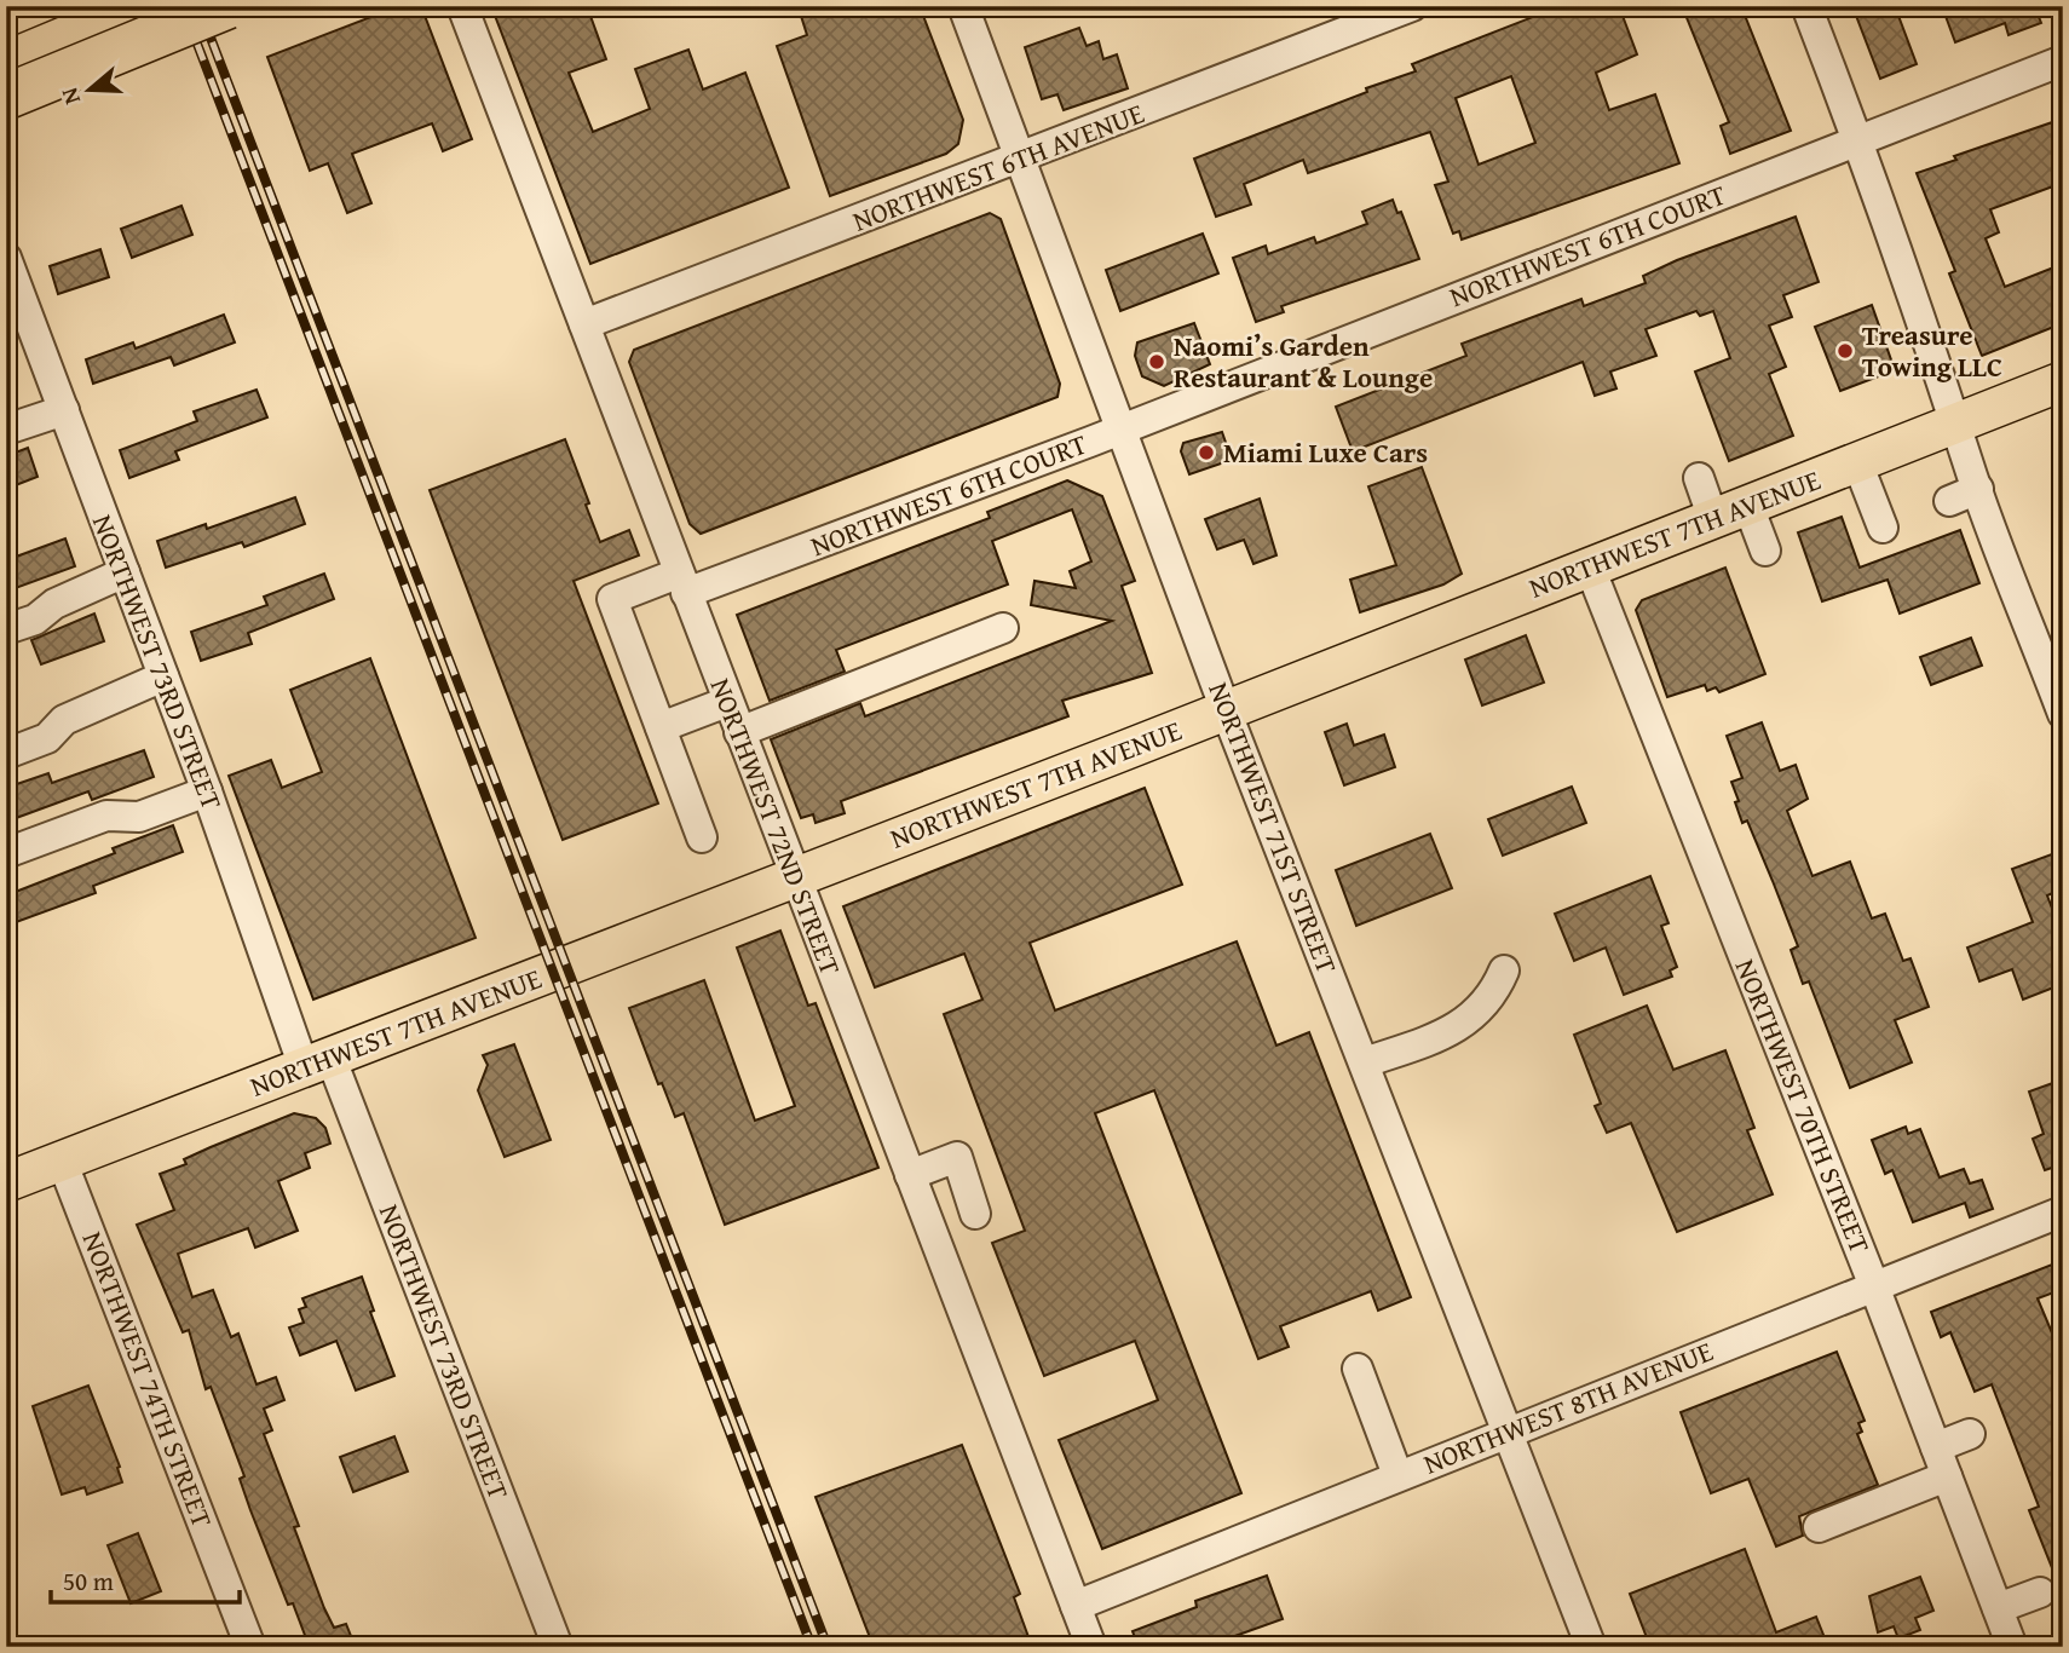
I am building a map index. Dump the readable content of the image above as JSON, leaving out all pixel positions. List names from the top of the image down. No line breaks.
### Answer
{"streets":{"main road":["NORTHWEST 7TH AVENUE"],"street":["NORTHWEST 6TH AVENUE","NORTHWEST 6TH COURT","NORTHWEST 73RD STREET","NORTHWEST 72ND STREET","NORTHWEST 71ST STREET","NORTHWEST 70TH STREET","NORTHWEST 74TH STREET","NORTHWEST 8TH AVENUE"]},"crossings":[["NORTHWEST 6TH AVENUE","NORTHWEST 72ND STREET"],["NORTHWEST 6TH AVENUE","NORTHWEST 71ST STREET"],["NORTHWEST 6TH COURT","NORTHWEST 72ND STREET"],["NORTHWEST 6TH COURT","NORTHWEST 71ST STREET"],["NORTHWEST 7TH AVENUE","NORTHWEST 73RD STREET"],["NORTHWEST 7TH AVENUE","NORTHWEST 72ND STREET"],["NORTHWEST 7TH AVENUE","NORTHWEST 71ST STREET"],["NORTHWEST 7TH AVENUE","NORTHWEST 70TH STREET"],["NORTHWEST 7TH AVENUE","NORTHWEST 74TH STREET"],["NORTHWEST 72ND STREET","NORTHWEST 8TH AVENUE"],["NORTHWEST 71ST STREET","NORTHWEST 8TH AVENUE"],["NORTHWEST 70TH STREET","NORTHWEST 8TH AVENUE"]],"places":["Treasure Towing LLC","Naomi’s Garden Restaurant & Lounge","Miami Luxe Cars"],"scale_bar":"50 m","north":"left"}
